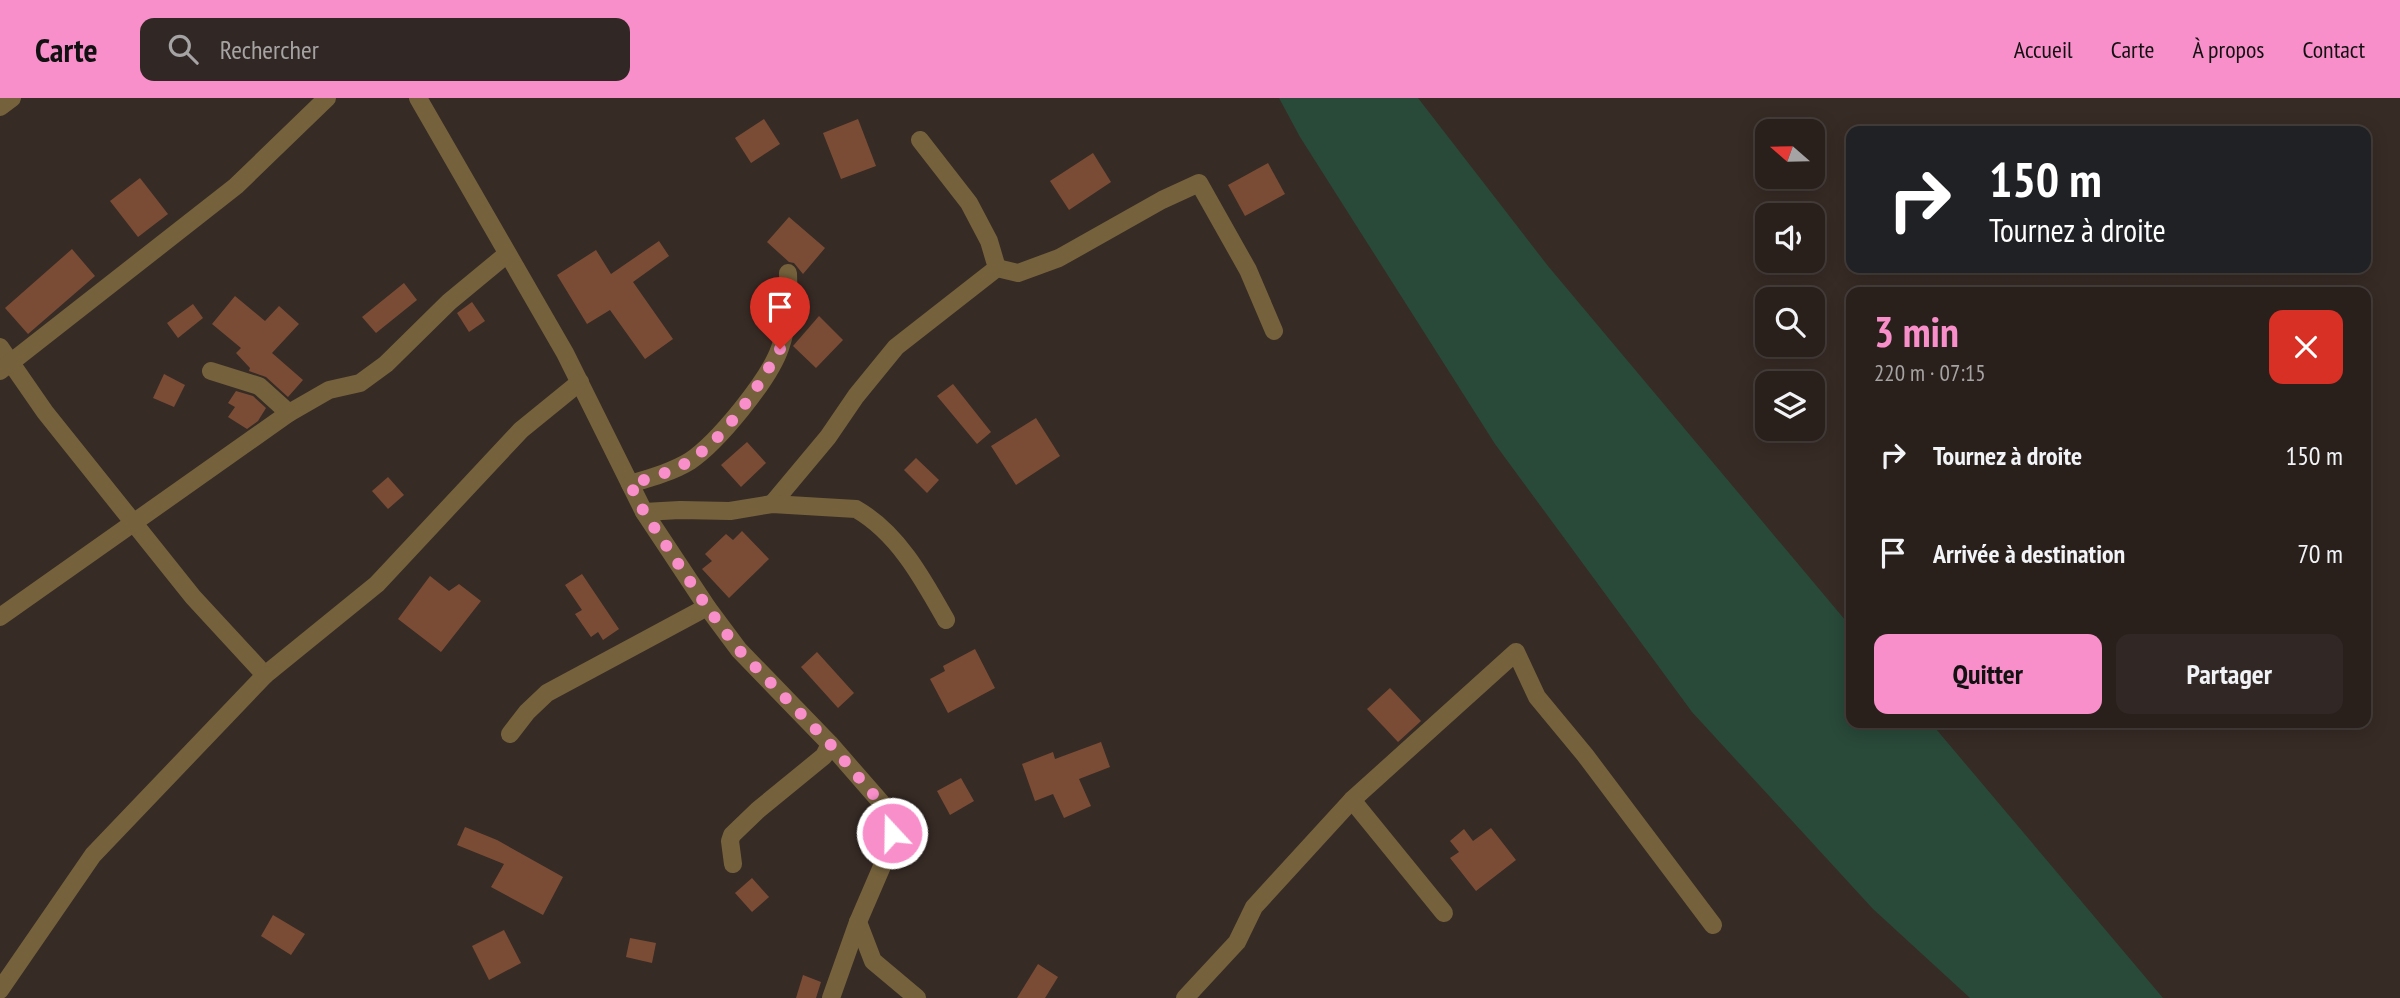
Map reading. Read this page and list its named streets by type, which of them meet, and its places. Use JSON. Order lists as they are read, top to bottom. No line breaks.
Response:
{"north":"left","page":{"header":"Carte","search":"Rechercher","nav":["Accueil","Carte","À propos","Contact"],"turn":["150 m","Tournez à droite"],"heading":["3 min","220 m · 07:15"],"list":[{"name":"Tournez à droite","value":"150 m"},{"name":"Arrivée à destination","value":"70 m"}],"buttons":["Quitter","Partager"]}}
